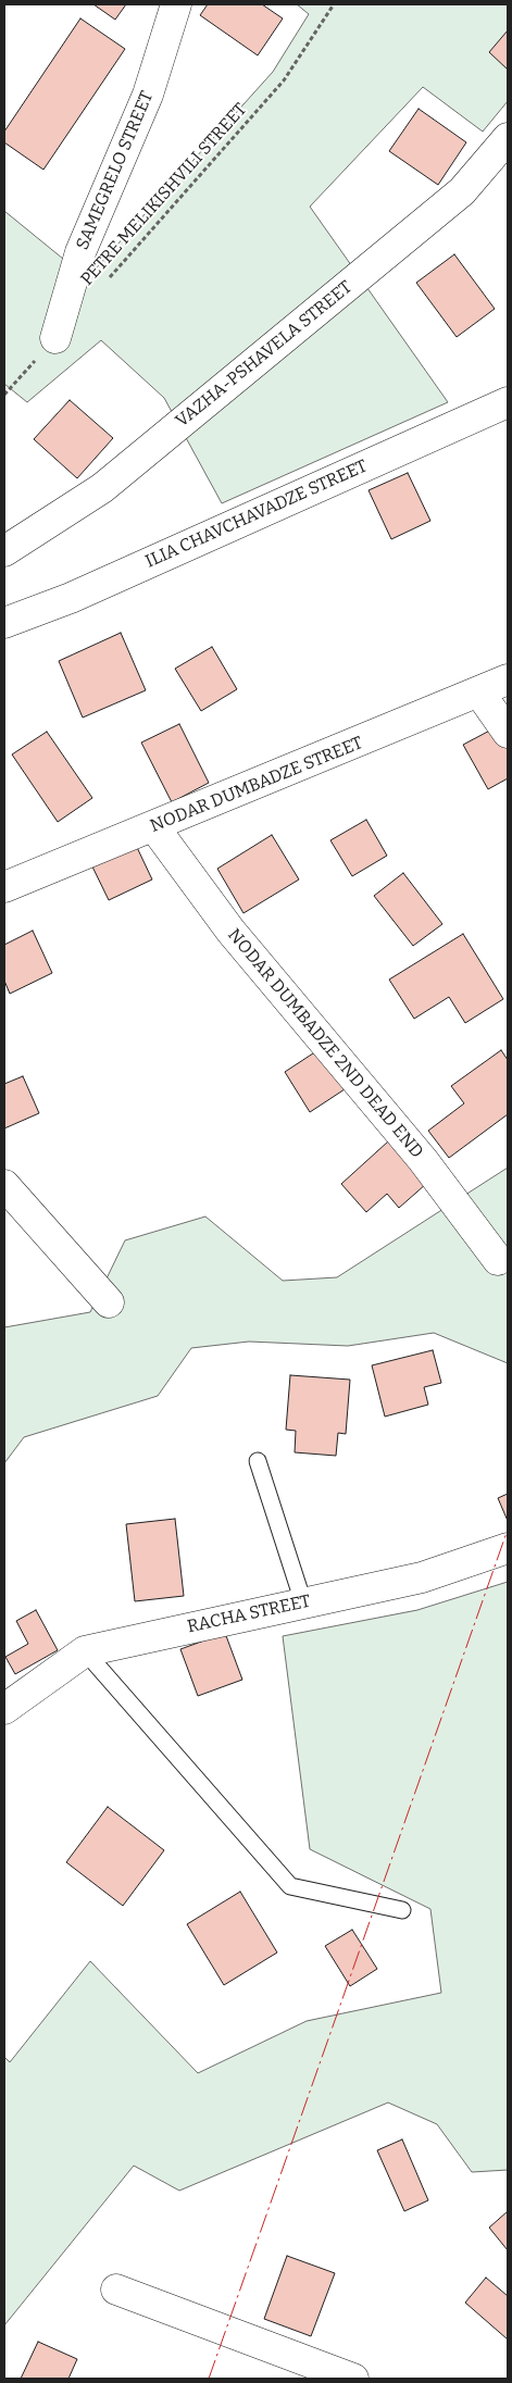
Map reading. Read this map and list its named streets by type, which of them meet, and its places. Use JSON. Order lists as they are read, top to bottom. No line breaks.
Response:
{"streets":{"street":["SAMEGRELO STREET","VAZHA-PSHAVELA STREET","ILIA CHAVCHAVADZE STREET","NODAR DUMBADZE STREET","NODAR DUMBADZE 2ND DEAD END","RACHA STREET"],"path":["PETRE MELIKISHVILI STREET"]},"crossings":[["NODAR DUMBADZE STREET","NODAR DUMBADZE 2ND DEAD END"]]}
